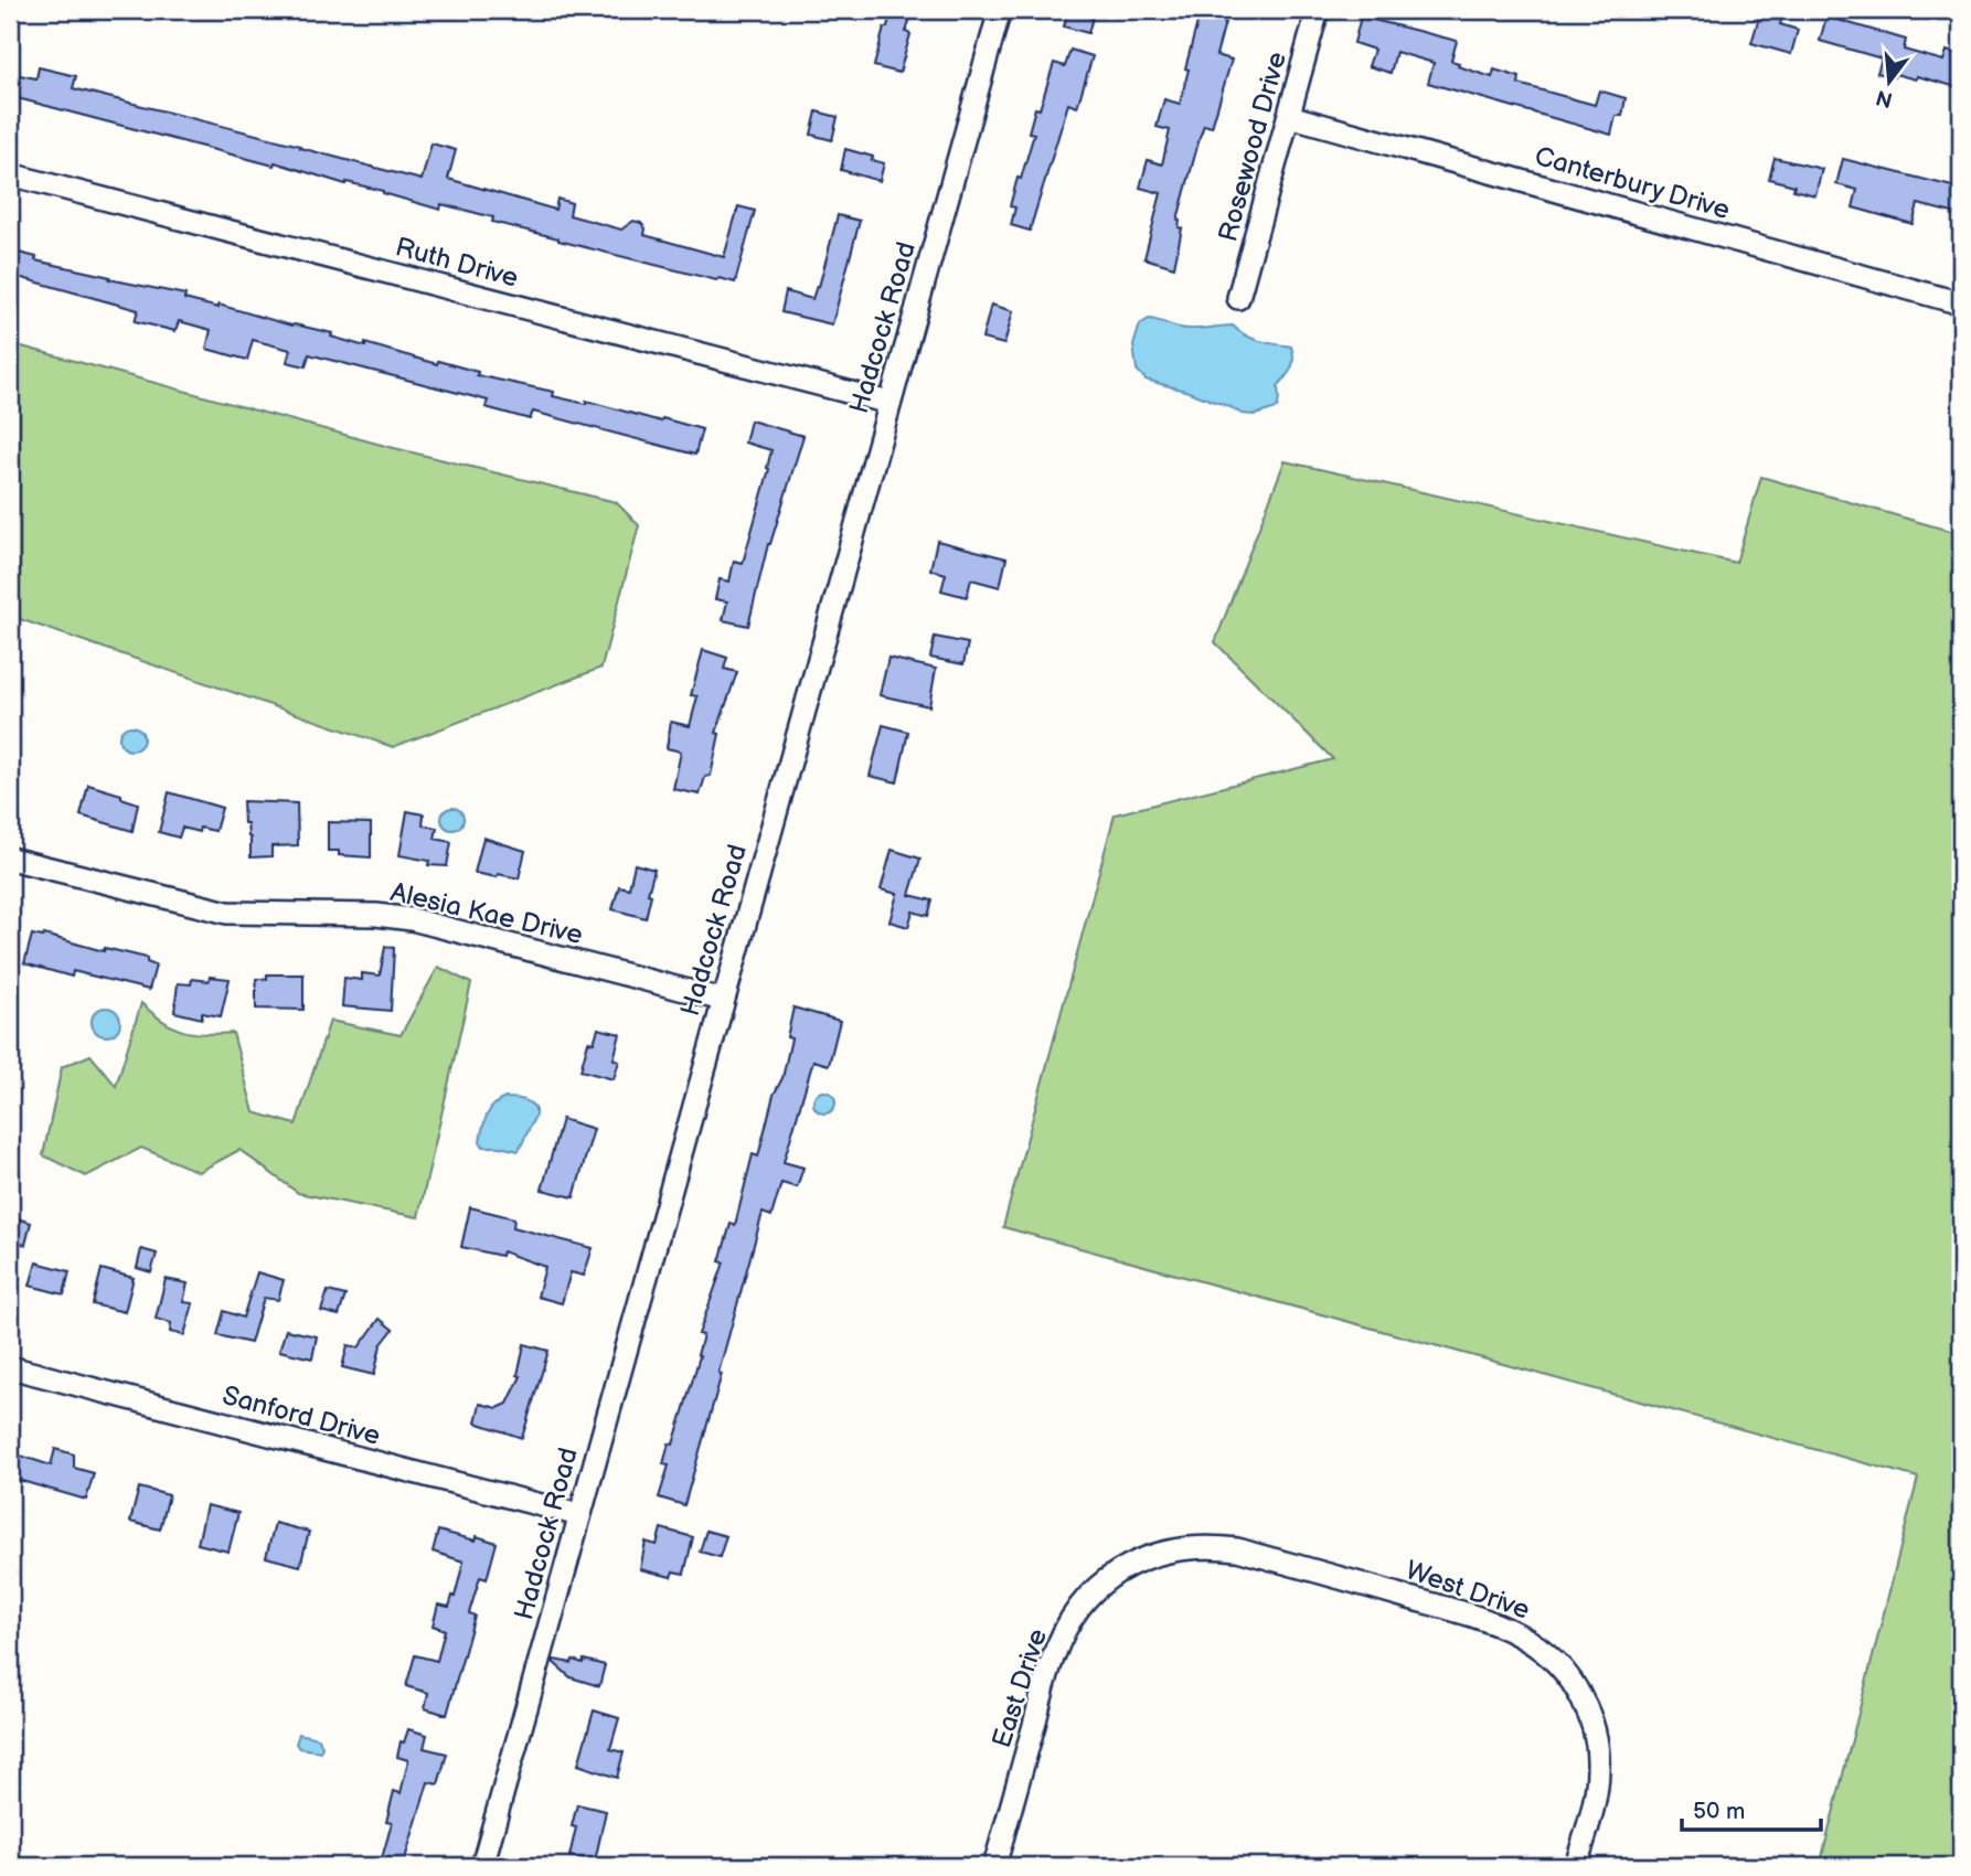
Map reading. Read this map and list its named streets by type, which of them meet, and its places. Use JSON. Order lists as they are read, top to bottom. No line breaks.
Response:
{"streets":{"street":["Rosewood Drive","Canterbury Drive","Ruth Drive","Hadcock Road","Alesia Kae Drive","Sanford Drive","West Drive","East Drive"]},"crossings":[["Rosewood Drive","Canterbury Drive"],["Ruth Drive","Hadcock Road"],["Hadcock Road","Alesia Kae Drive"],["Hadcock Road","Sanford Drive"],["West Drive","East Drive"]],"scale_bar":"50 m","north":"bottom"}
